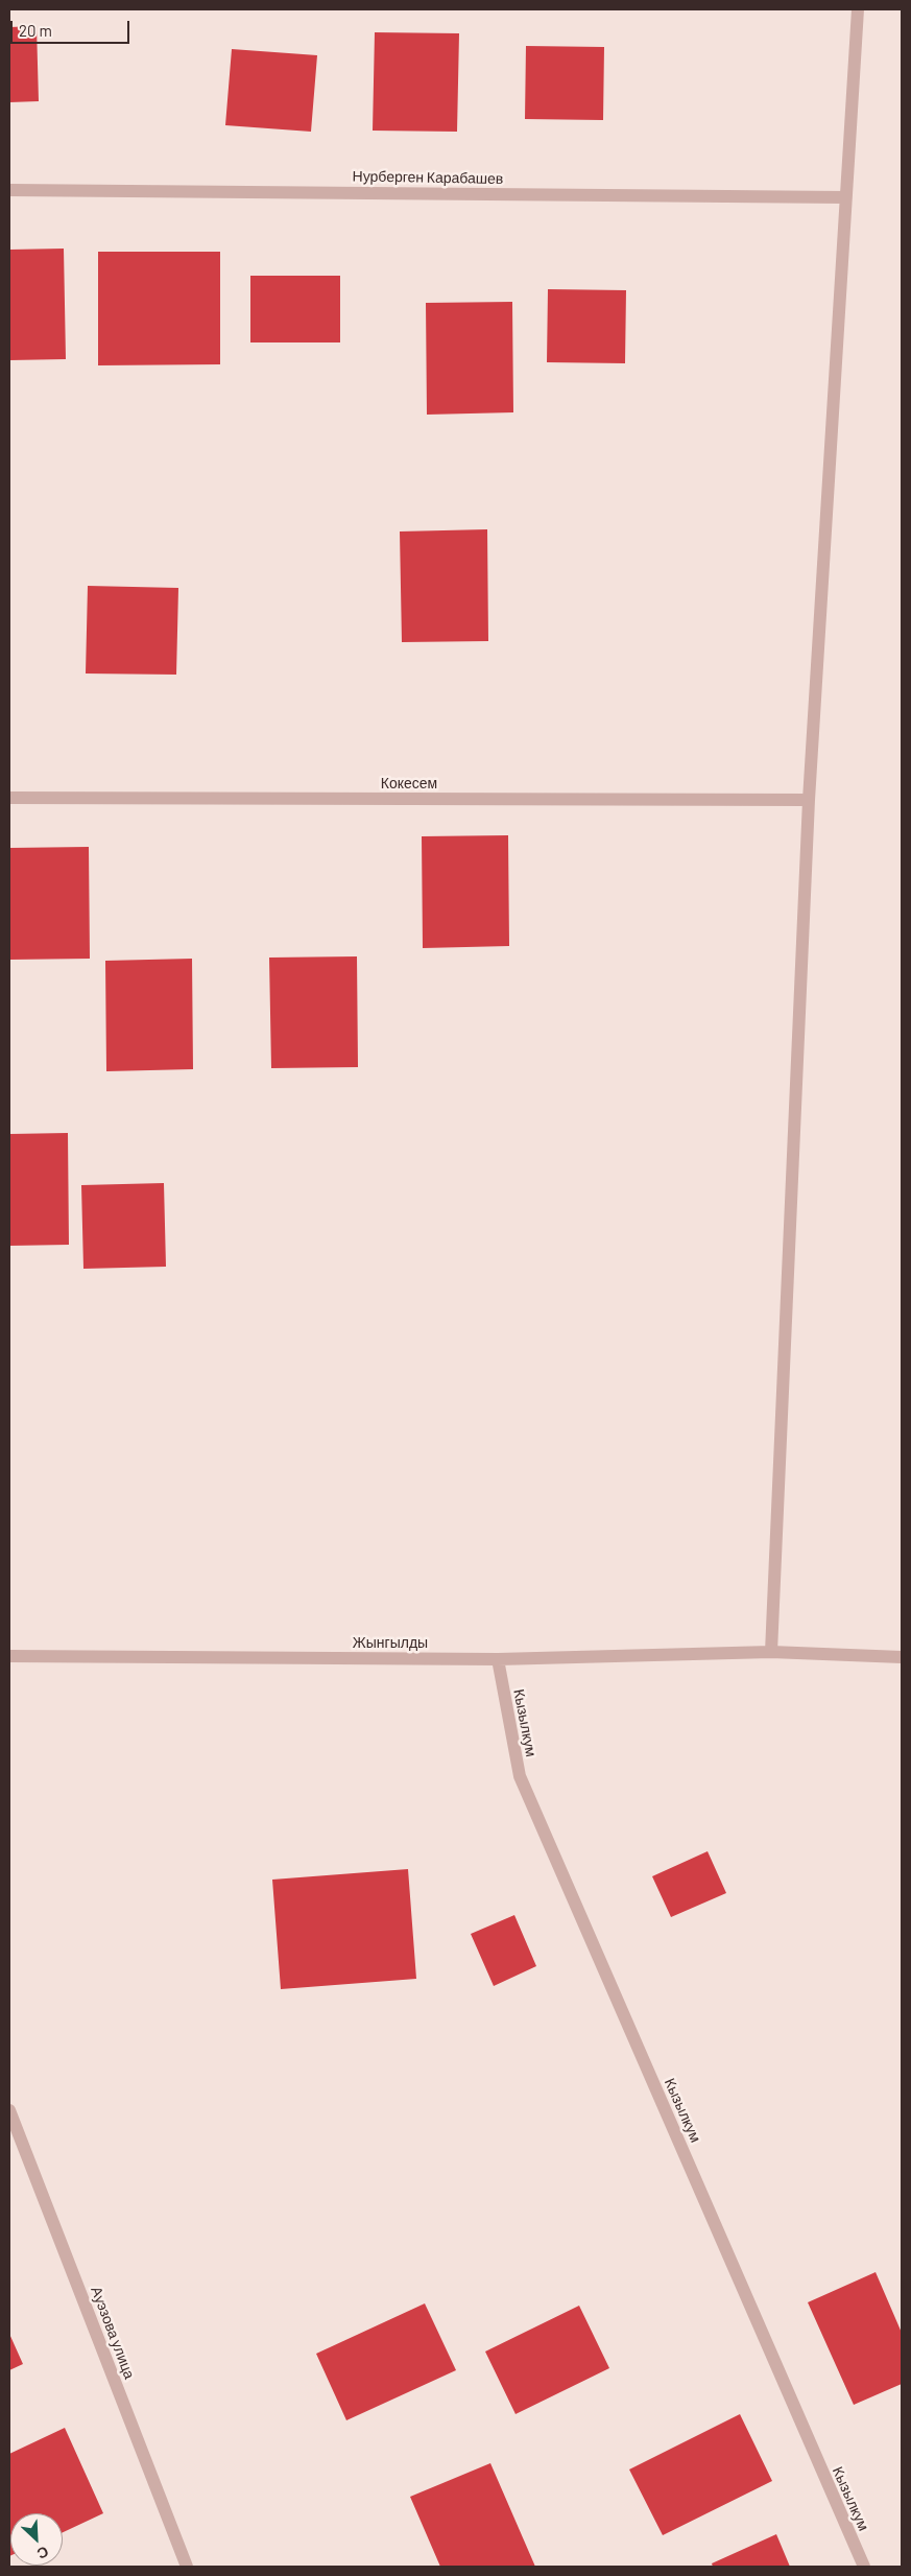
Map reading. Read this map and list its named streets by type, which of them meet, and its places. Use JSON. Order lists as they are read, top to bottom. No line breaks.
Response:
{"streets":{"street":["Нурберген Карабашев","Кокесем","Жынгылды","Кызылкум","Ауэзова улица"]},"crossings":[["Жынгылды","Кызылкум"]],"scale_bar":"20 m","north":"bottom right"}
